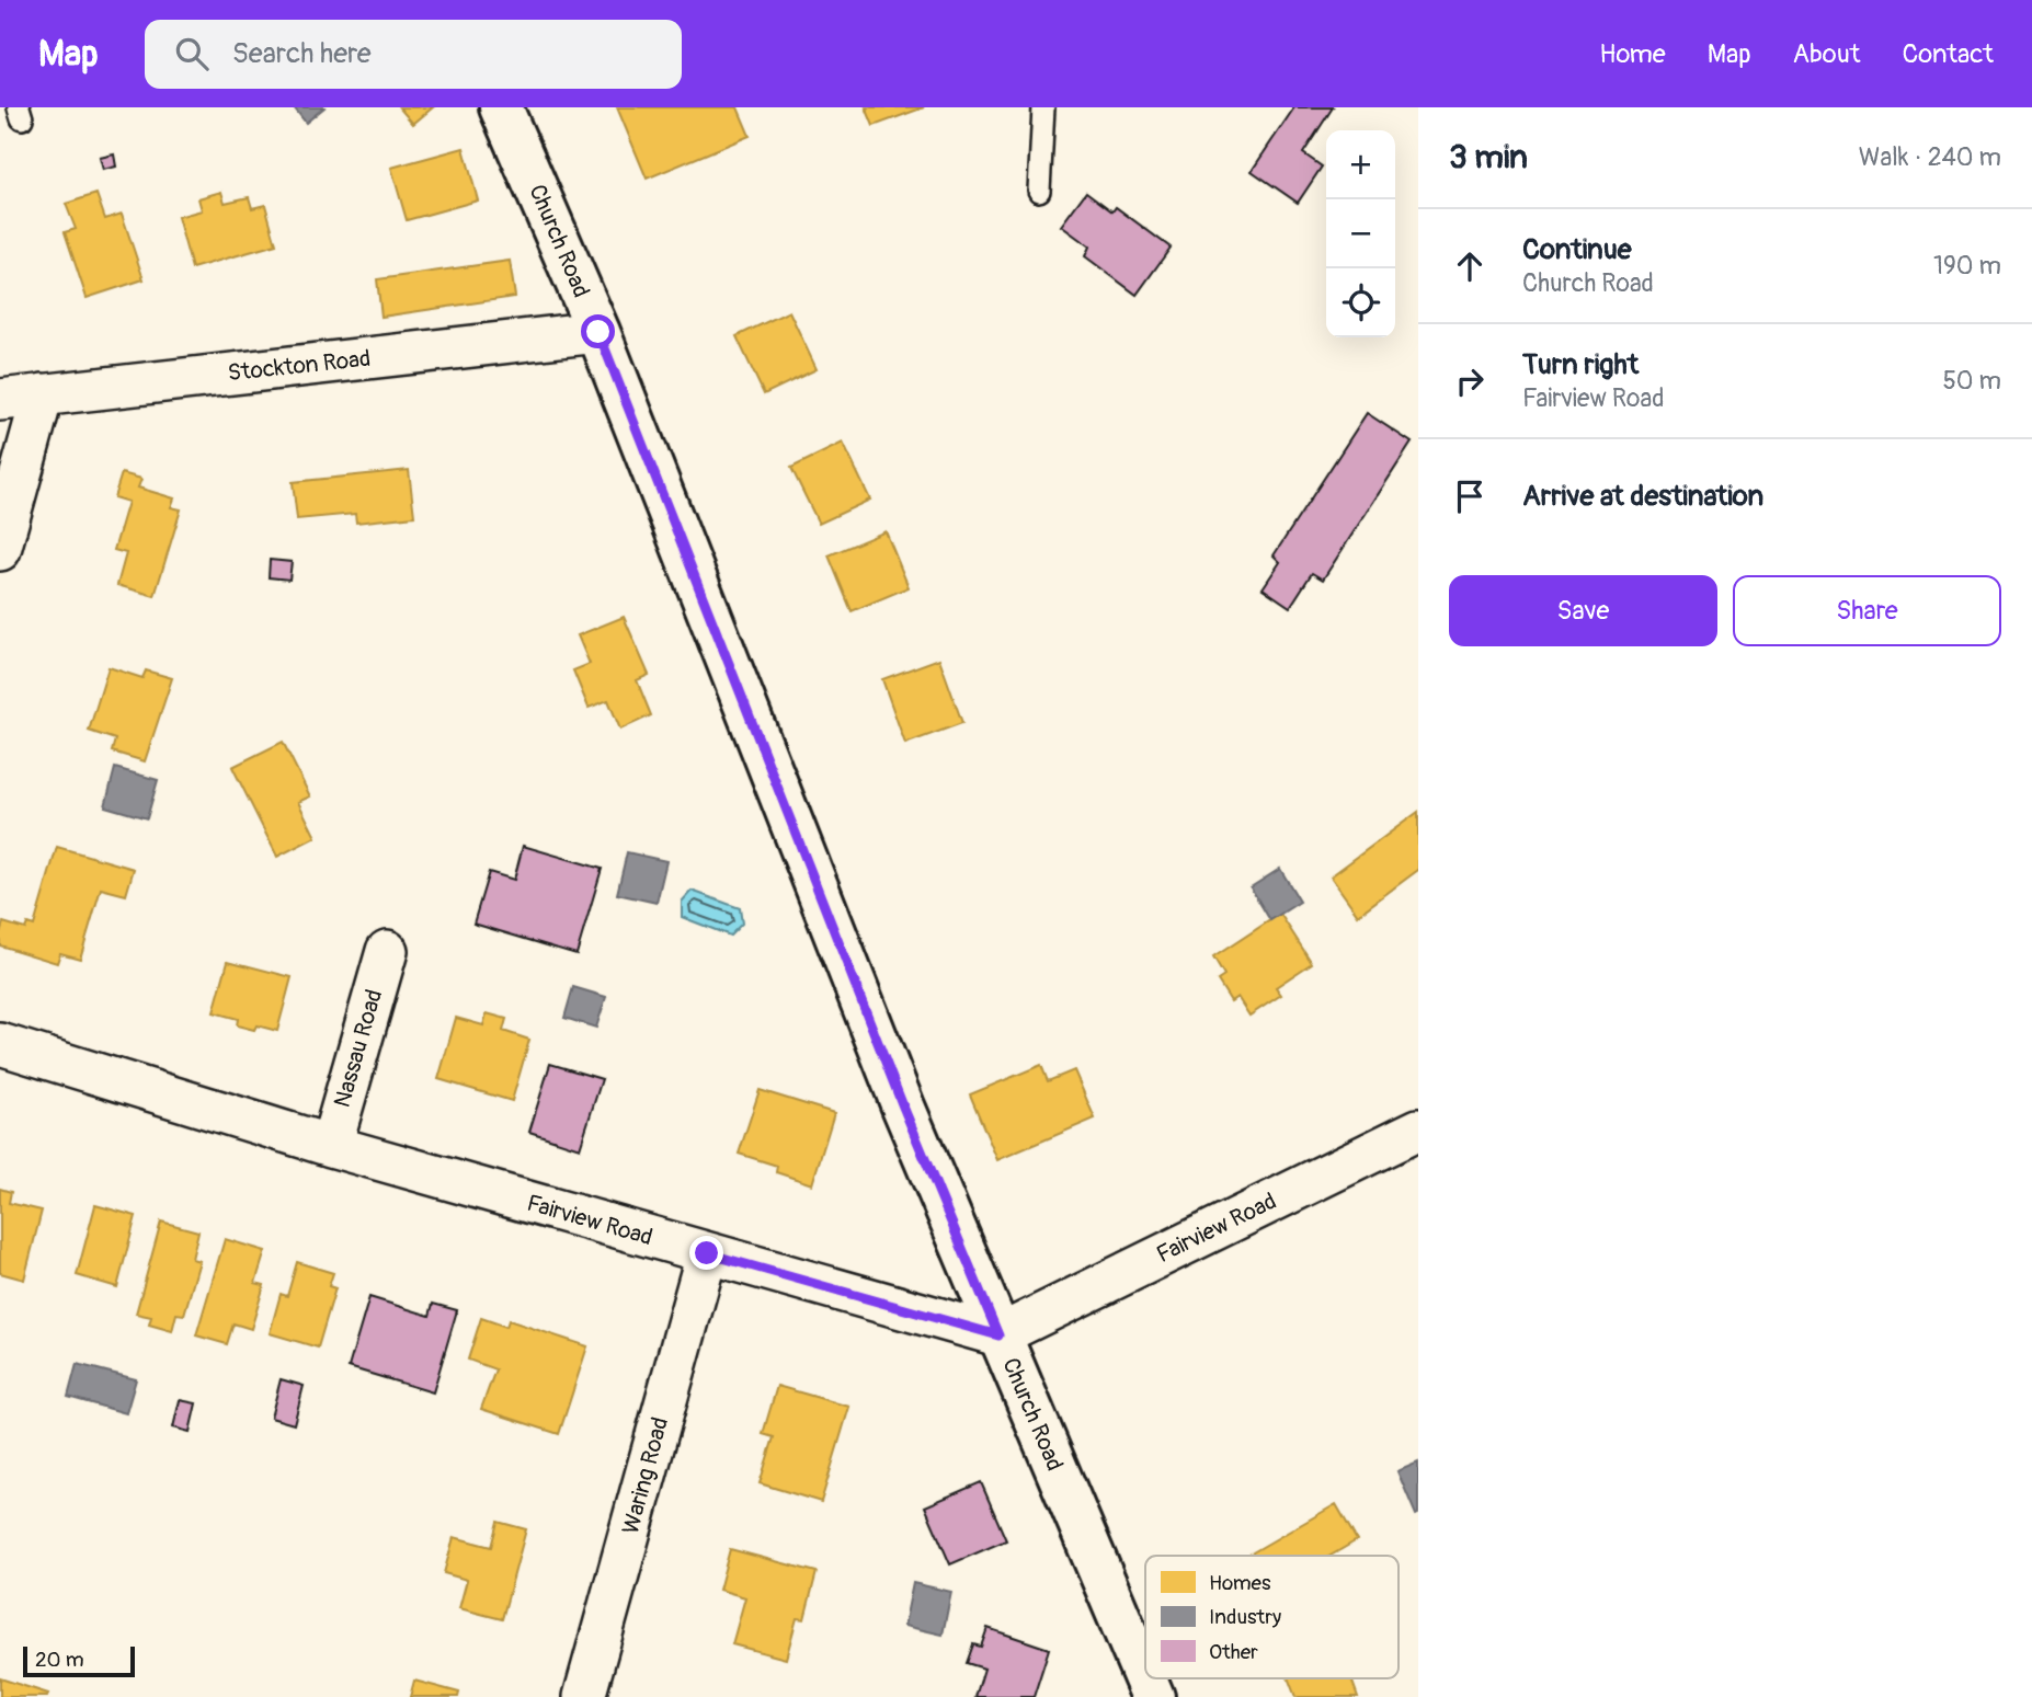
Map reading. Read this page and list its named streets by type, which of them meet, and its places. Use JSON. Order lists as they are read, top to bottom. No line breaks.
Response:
{"streets":{"street":["Church Road","Stockton Road","Nassau Road","Fairview Road","Waring Road"]},"crossings":[["Church Road","Stockton Road"],["Church Road","Fairview Road"],["Nassau Road","Fairview Road"],["Fairview Road","Waring Road"]],"legend":["Homes","Industry","Other"],"scale_bar":"20 m","page":{"header":"Map","search":"Search here","nav":["Home","Map","About","Contact"],"heading":["3 min","Walk · 240 m"],"map_buttons":["+","−"],"list":[["Continue","Church Road","190 m"],["Turn right","Fairview Road","50 m"],"Arrive at destination"],"buttons":["Save","Share"],"scale":"20 m"}}
